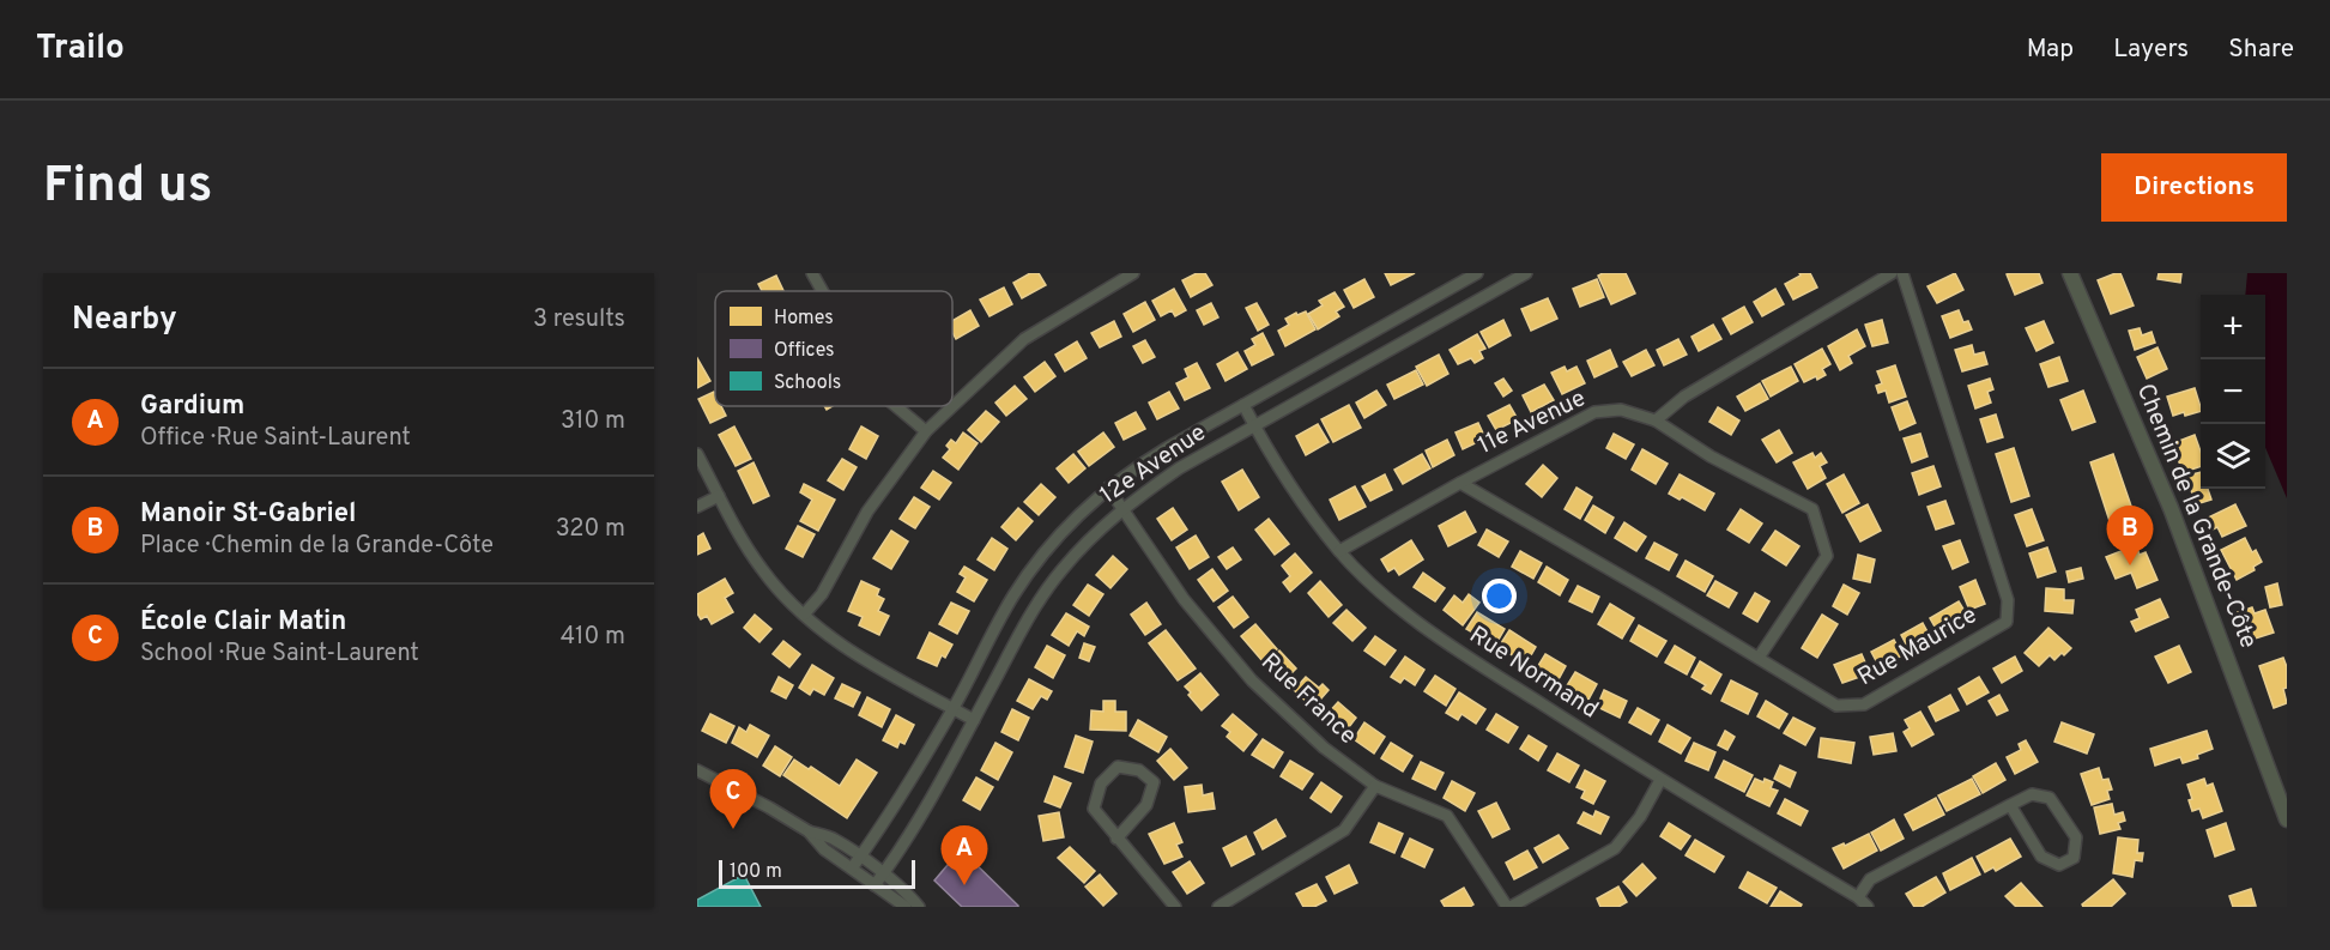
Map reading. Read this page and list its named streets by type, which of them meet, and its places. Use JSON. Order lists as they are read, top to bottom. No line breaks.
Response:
{"streets":{"main road":["Chemin de la Grande-Côte"],"street":["11e Avenue","12e Avenue","Rue Maurice","Rue Normand","Rue France"]},"crossings":[["11e Avenue","Rue Maurice"],["11e Avenue","Rue Normand"],["12e Avenue","Rue Normand"],["12e Avenue","Rue France"]],"legend":["Homes","Offices","Schools"],"scale_bar":"100 m","page":{"header":"Trailo","nav":["Map","Layers","Share"],"buttons":"Directions","title":"Find us","heading":["Nearby","3 results"],"map_buttons":["+","−"],"list":[{"mark":"A","name":"Gardium","note":"Office · Rue Saint-Laurent","value":"310 m"},{"mark":"B","name":"Manoir St-Gabriel","note":"Place · Chemin de la Grande-Côte","value":"320 m"},{"mark":"C","name":"École Clair Matin","note":"School · Rue Saint-Laurent","value":"410 m"}],"pins":["B","C","A"],"scale":"100 m"}}
